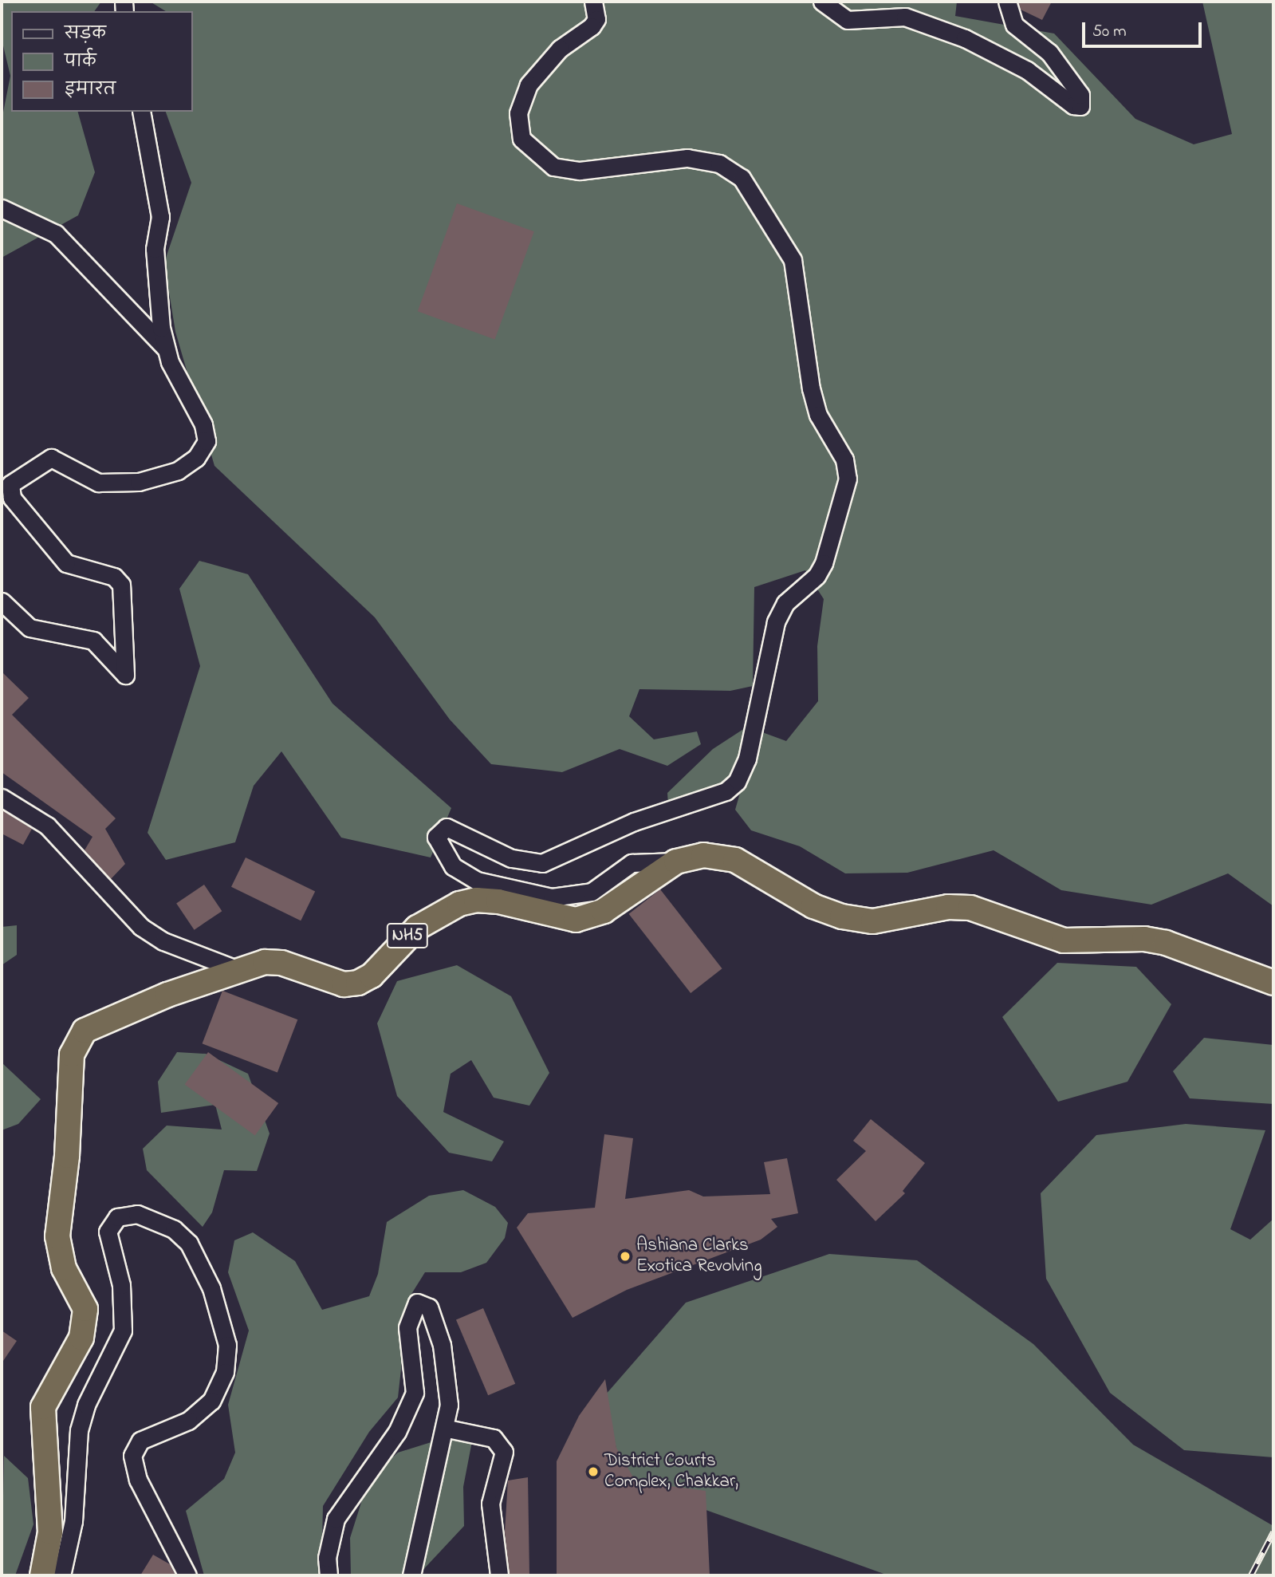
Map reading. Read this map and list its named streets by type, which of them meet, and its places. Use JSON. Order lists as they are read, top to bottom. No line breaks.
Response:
{"streets":{"highway":["NH5"]},"places":["Ashiana Clarks Exotica Revolving","District Courts Complex, Chakkar,"],"legend":["सड़क","पार्क","इमारत"],"scale_bar":"50 m"}
